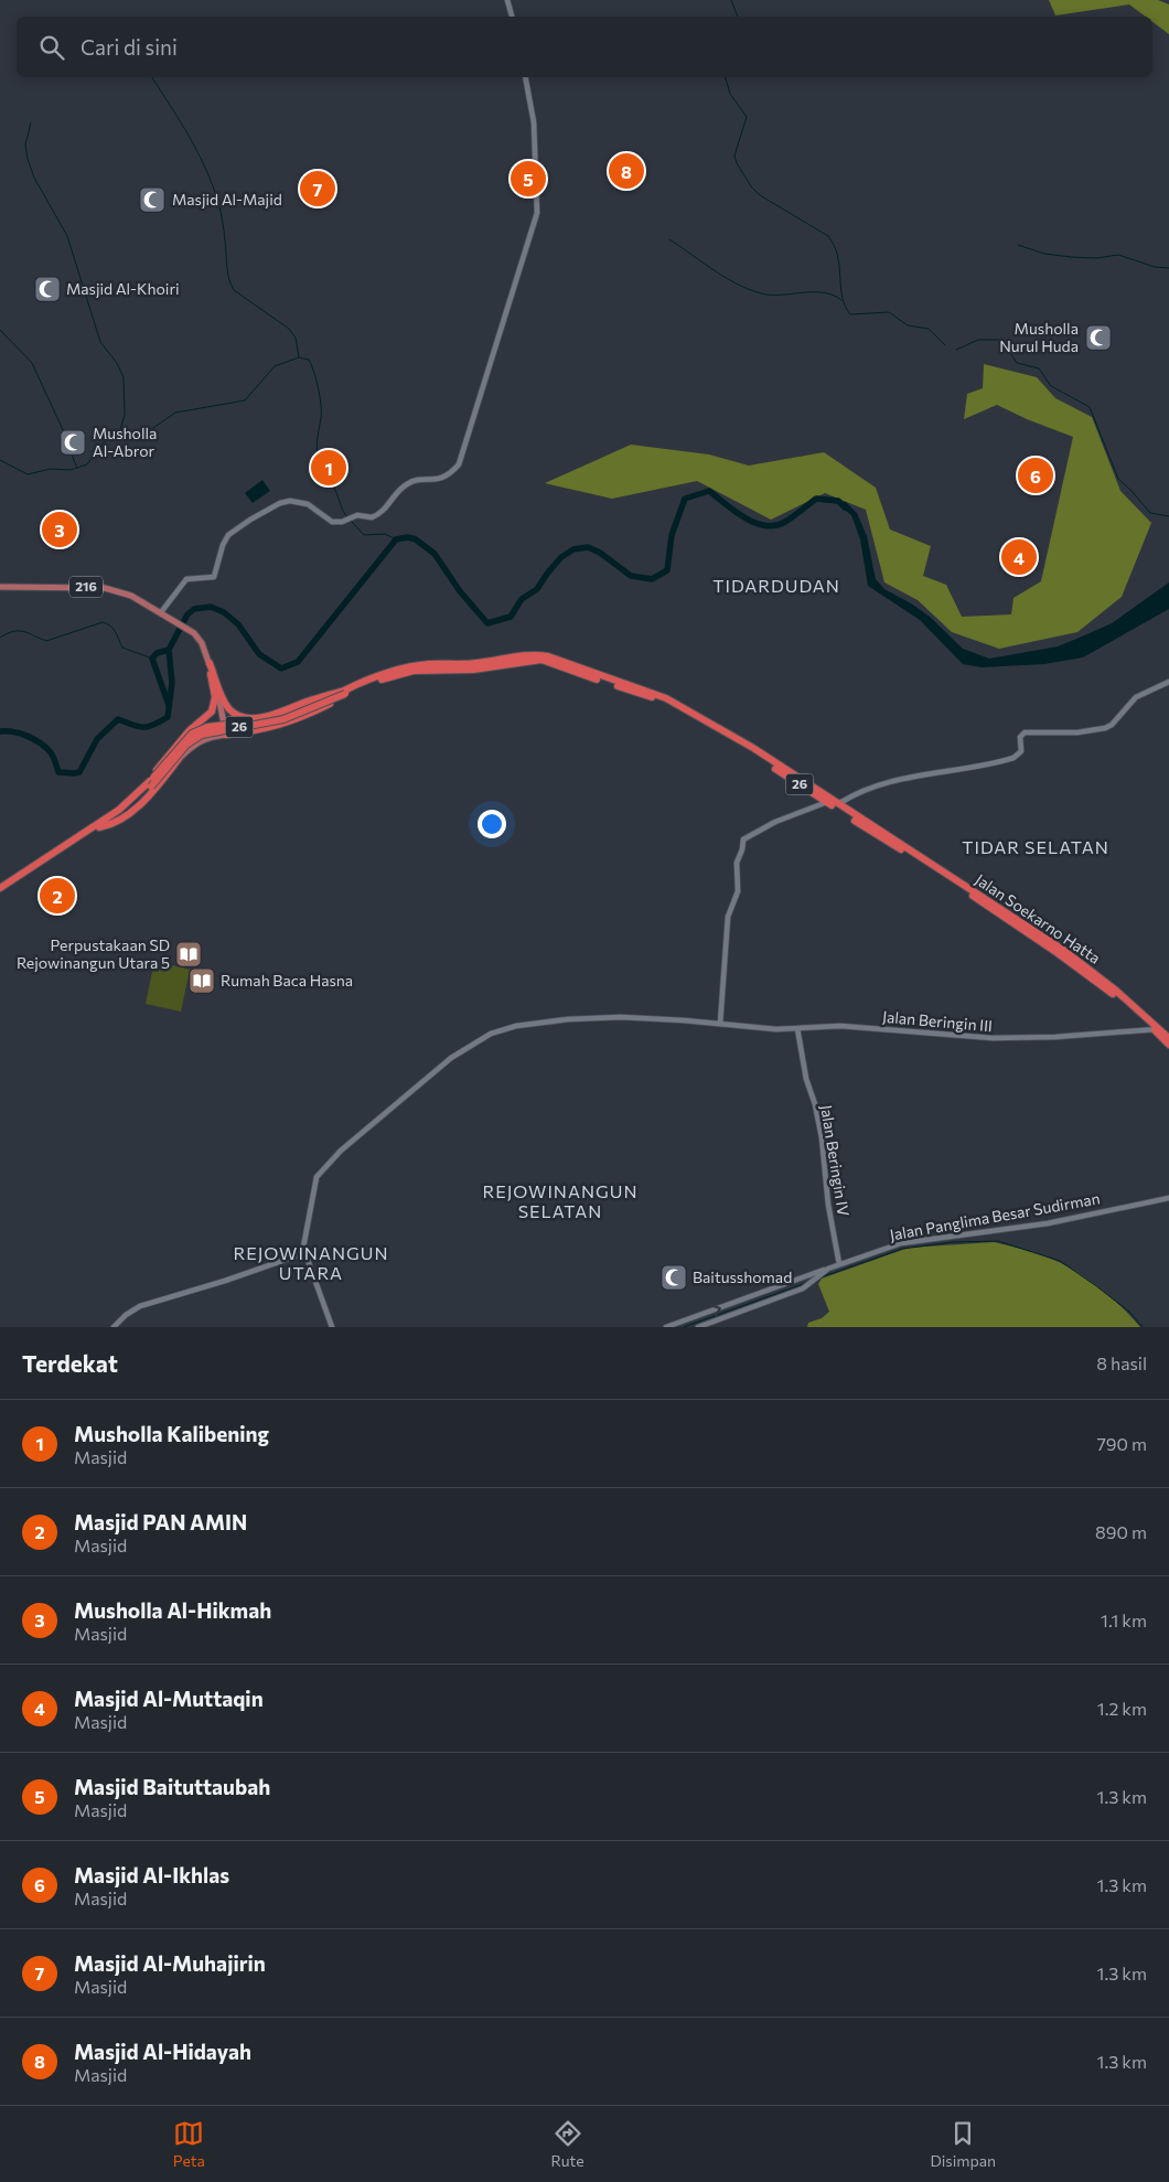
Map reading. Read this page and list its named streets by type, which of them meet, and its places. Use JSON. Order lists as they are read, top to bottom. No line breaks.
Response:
{"streets":{"highway":["26","Jalan Soekarno Hatta"],"main road":["216"],"street":["Jalan Beringin III","Jalan Beringin IV","Jalan Panglima Besar Sudirman"]},"crossings":[["26","Jalan Soekarno Hatta"],["Jalan Soekarno Hatta","Jalan Beringin III"],["Jalan Beringin III","Jalan Beringin IV"],["Jalan Beringin IV","Jalan Panglima Besar Sudirman"]],"districts":["TIDARDUDAN","TIDAR SELATAN","REJOWINANGUN SELATAN","REJOWINANGUN UTARA"],"places":{"mosque":["Masjid Al-Majid","Masjid Al-Khoiri","Musholla Nurul Huda","Musholla Al-Abror","Baitusshomad"],"library":["Perpustakaan SD Rejowinangun Utara 5","Rumah Baca Hasna"]},"page":{"search":"Cari di sini","pins":["8","5","7","1","6","3","4","2"],"heading":["Terdekat","8 hasil"],"list":[{"mark":"1","name":"Musholla Kalibening","note":"Masjid","value":"790 m"},{"mark":"2","name":"Masjid PAN AMIN","note":"Masjid","value":"890 m"},{"mark":"3","name":"Musholla Al-Hikmah","note":"Masjid","value":"1.1 km"},{"mark":"4","name":"Masjid Al-Muttaqin","note":"Masjid","value":"1.2 km"},{"mark":"5","name":"Masjid Baituttaubah","note":"Masjid","value":"1.3 km"},{"mark":"6","name":"Masjid Al-Ikhlas","note":"Masjid","value":"1.3 km"},{"mark":"7","name":"Masjid Al-Muhajirin","note":"Masjid","value":"1.3 km"},{"mark":"8","name":"Masjid Al-Hidayah","note":"Masjid","value":"1.3 km"}],"nav":["Peta","Rute","Disimpan"]}}
